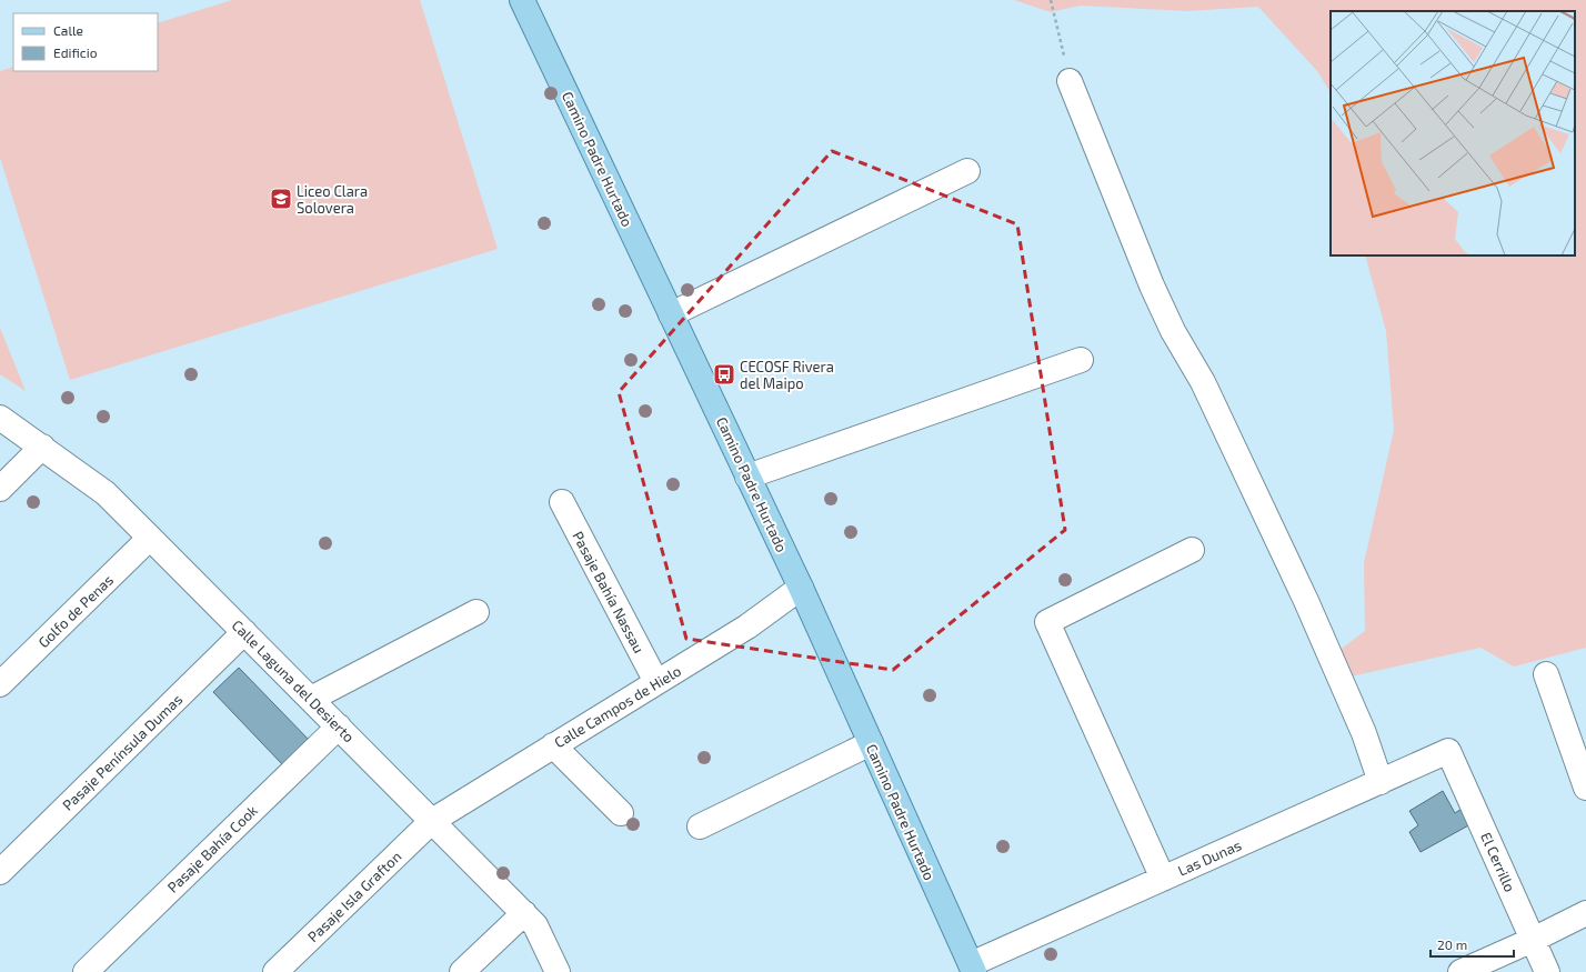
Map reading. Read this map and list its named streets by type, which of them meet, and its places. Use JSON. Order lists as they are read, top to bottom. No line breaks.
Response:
{"streets":{"main road":["Camino Padre Hurtado"],"street":["Pasaje Bahía Nassau","Golfo de Penas","Calle Laguna del Desierto","Calle Campos de Hielo","Pasaje Península Dumas","Pasaje Bahía Cook","Las Dunas","El Cerrillo","Pasaje Isla Grafton"]},"crossings":[["Camino Padre Hurtado","Calle Campos de Hielo"],["Camino Padre Hurtado","Las Dunas"],["Pasaje Bahía Nassau","Calle Campos de Hielo"],["Golfo de Penas","Calle Laguna del Desierto"],["Calle Laguna del Desierto","Calle Campos de Hielo"],["Calle Laguna del Desierto","Pasaje Península Dumas"],["Calle Laguna del Desierto","Pasaje Bahía Cook"],["Calle Laguna del Desierto","Pasaje Isla Grafton"],["Calle Campos de Hielo","Pasaje Isla Grafton"],["Las Dunas","El Cerrillo"]],"places":{"school or university":["Liceo Clara Solovera"],"bus stop":["CECOSF Rivera del Maipo"]},"legend":["Calle","Edificio"],"scale_bar":"20 m"}
